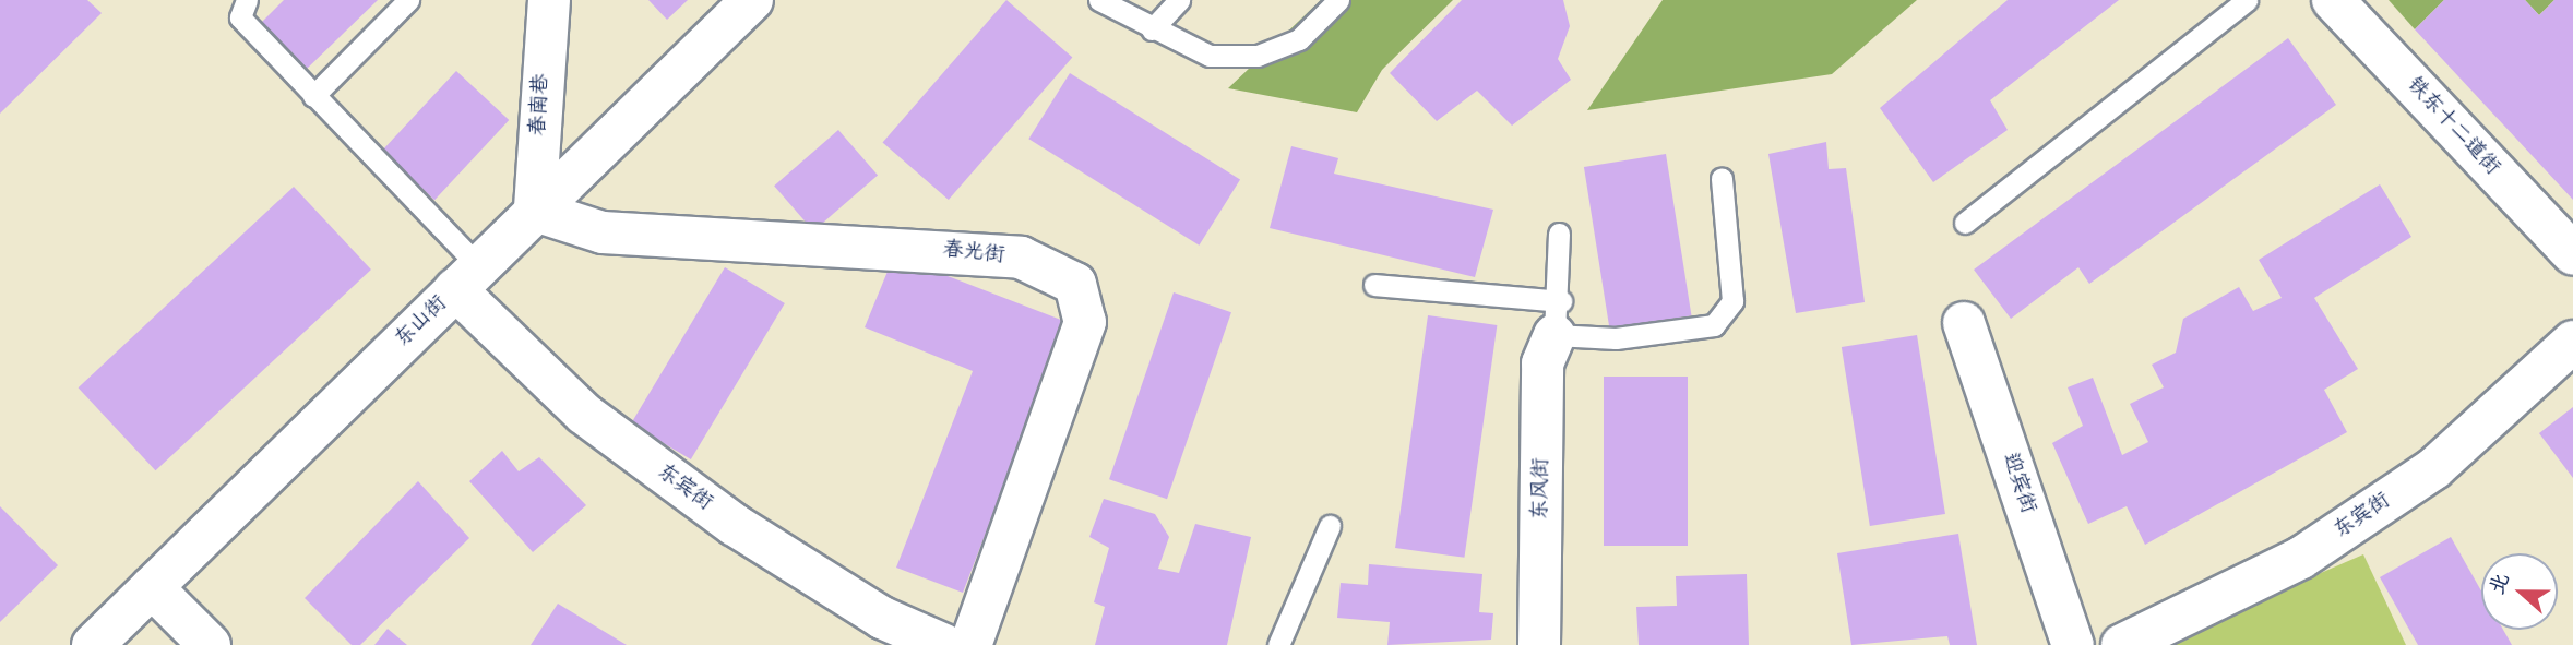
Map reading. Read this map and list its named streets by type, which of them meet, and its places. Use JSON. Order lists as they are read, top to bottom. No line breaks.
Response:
{"streets":{"street":["春南巷","铁东十二道街","春光街","东山街","迎宾街","东宾街","东风街"]},"crossings":[["春南巷","春光街"],["春南巷","东山街"],["春光街","东山街"],["东山街","东宾街"]],"north":"left"}
